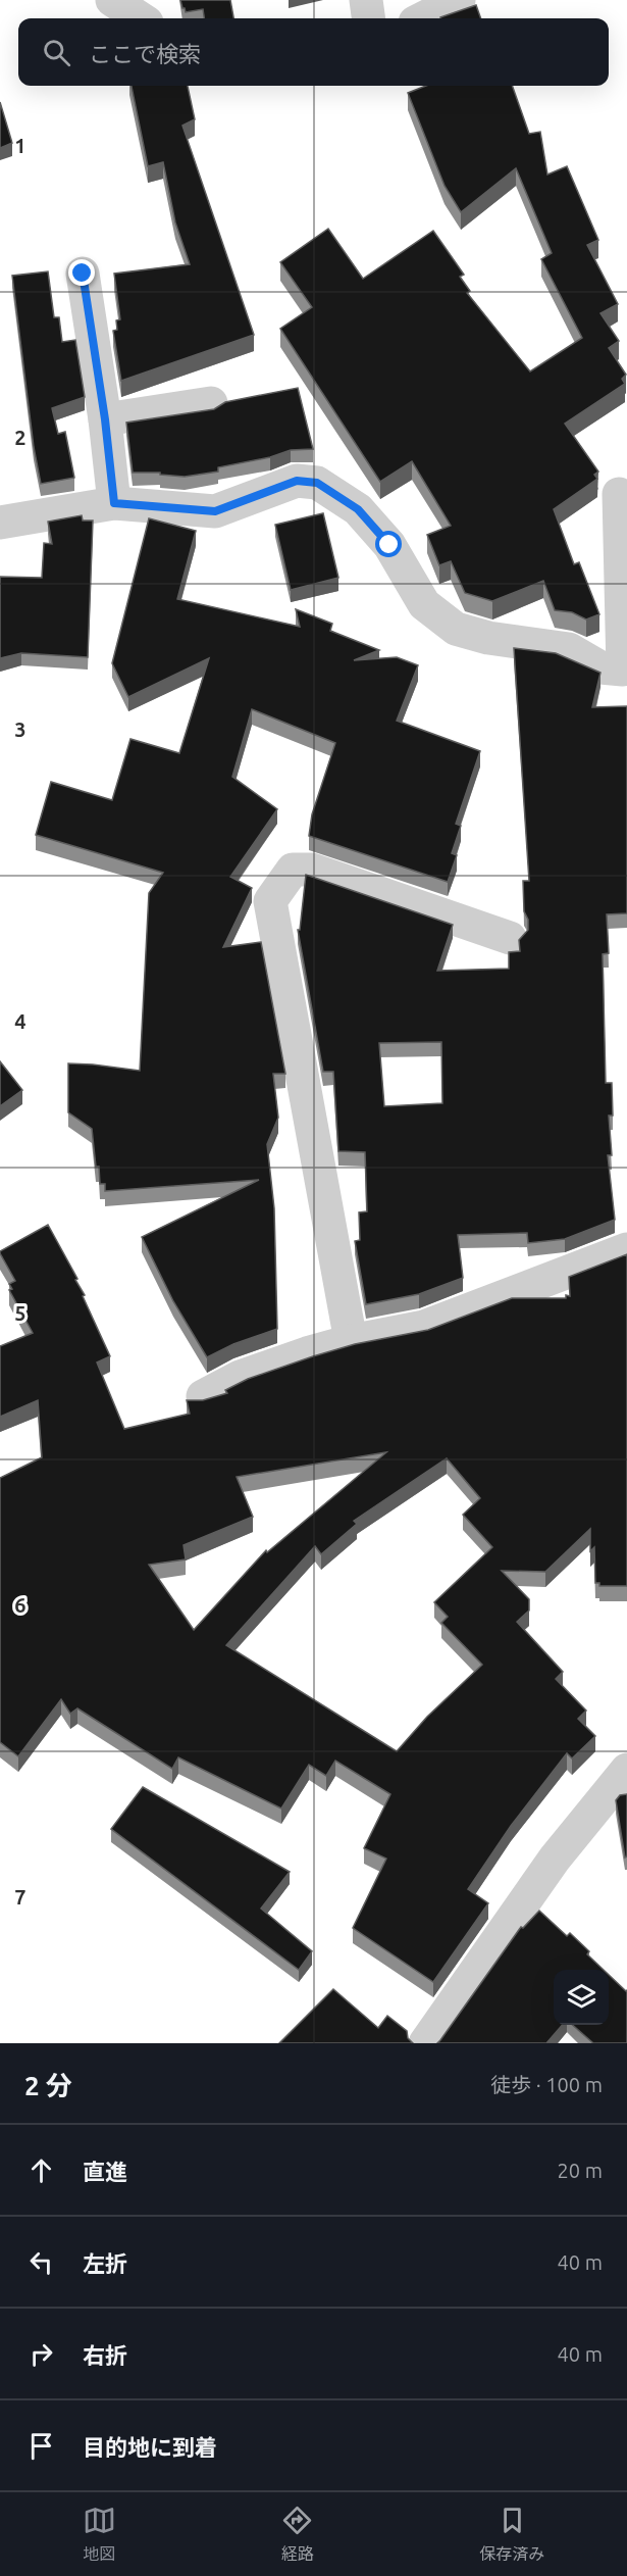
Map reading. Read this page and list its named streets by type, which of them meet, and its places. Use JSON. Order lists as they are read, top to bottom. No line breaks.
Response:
{"page":{"search":"ここで検索","heading":["2 分","徒歩 · 100 m"],"list":[["直進","20 m"],["左折","40 m"],["右折","40 m"],"目的地に到着"],"nav":["地図","経路","保存済み"]},"grid":{"rows":["1","2","3","4","5","6","7"]}}
